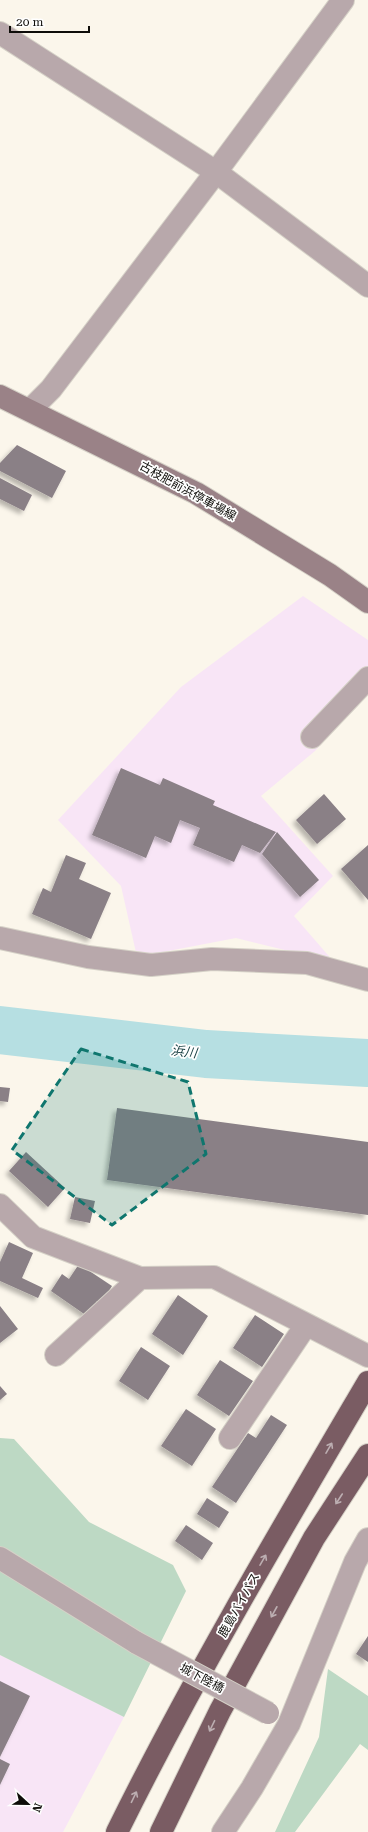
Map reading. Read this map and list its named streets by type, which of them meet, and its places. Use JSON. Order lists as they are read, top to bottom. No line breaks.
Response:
{"streets":{"highway":["鹿島バイパス"],"main road":["古枝肥前浜停車場線"],"street":["城下陸橋"]},"water":["浜川"],"scale_bar":"20 m","north":"right"}
